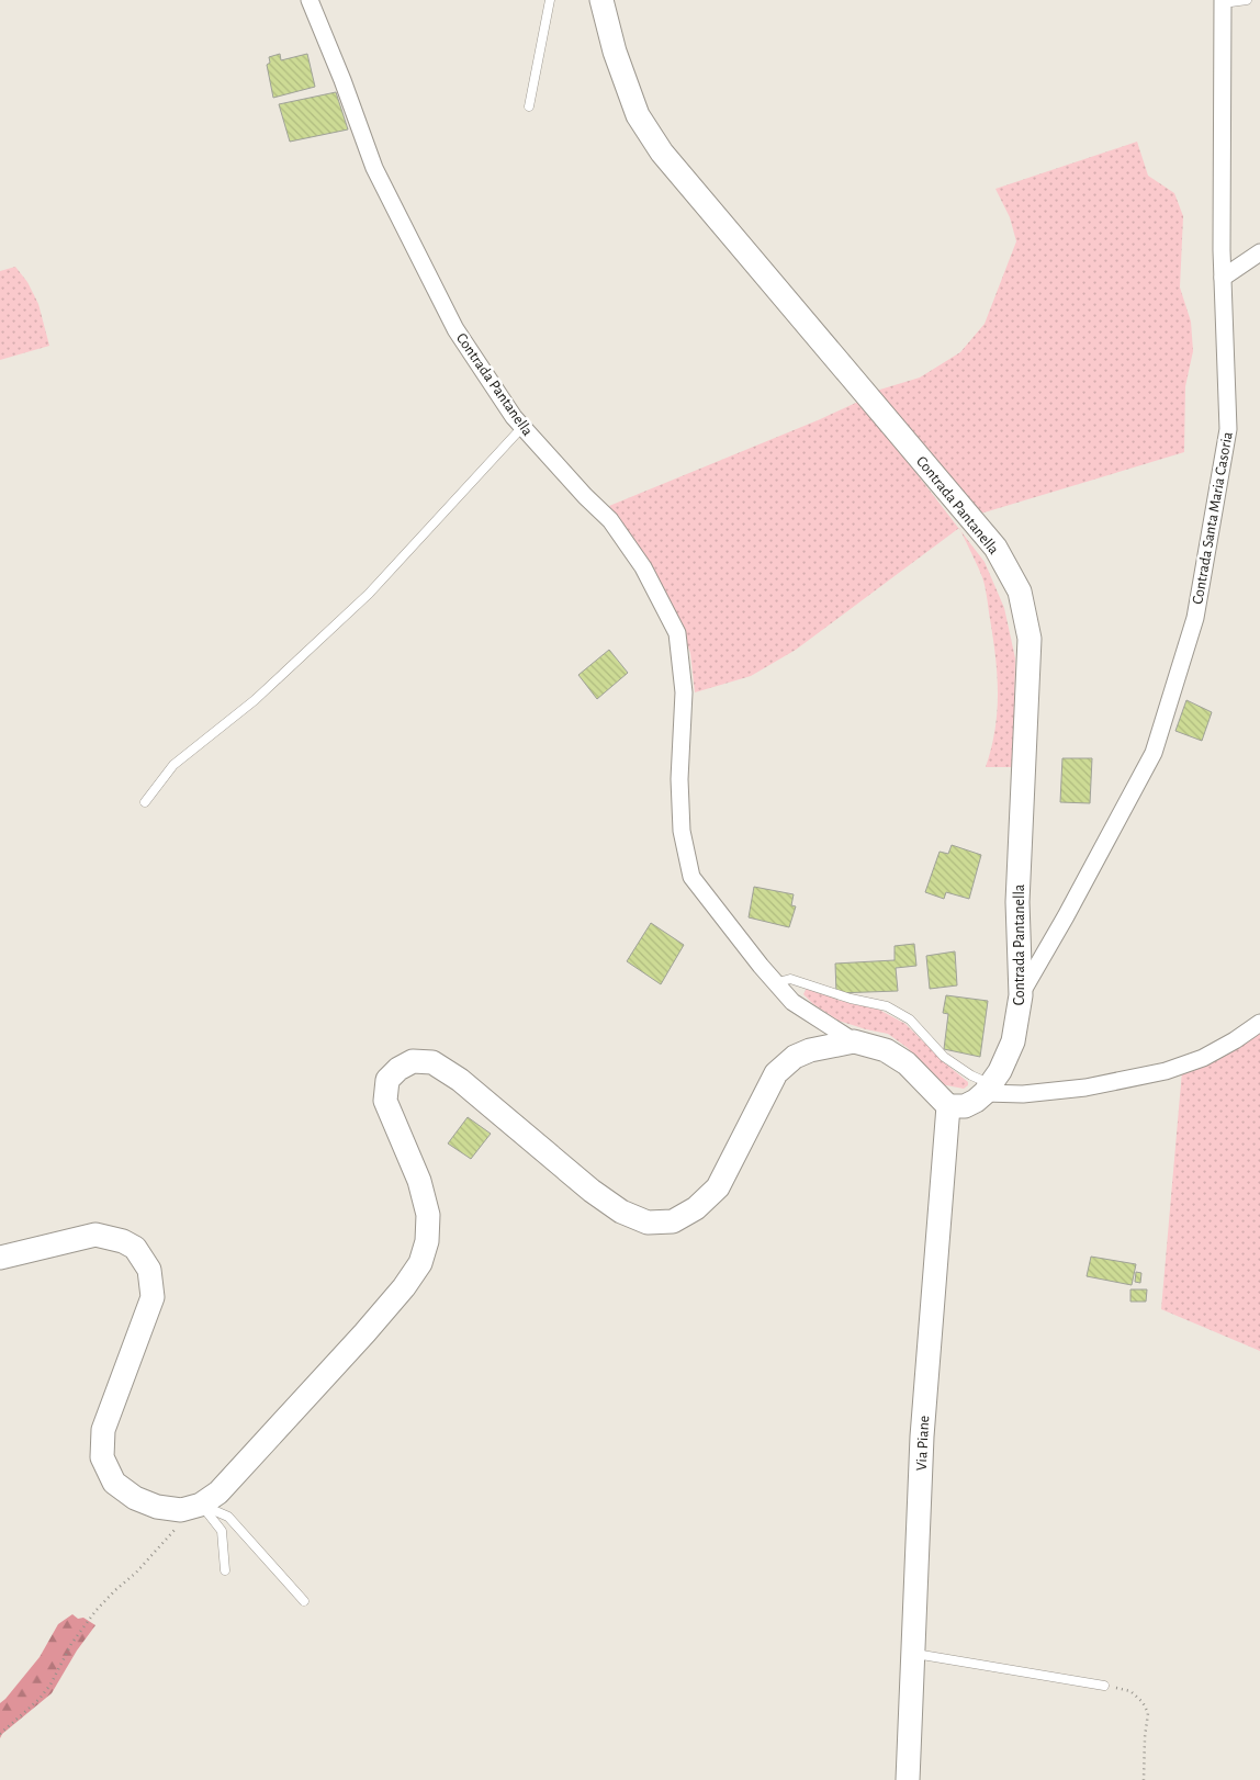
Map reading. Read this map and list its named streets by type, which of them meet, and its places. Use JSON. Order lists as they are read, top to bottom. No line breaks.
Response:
{"streets":{"street":["Contrada Pantanella","Contrada Santa Maria Casoria","Via Piane"]},"crossings":[["Contrada Pantanella","Contrada Santa Maria Casoria"],["Contrada Pantanella","Via Piane"]]}
